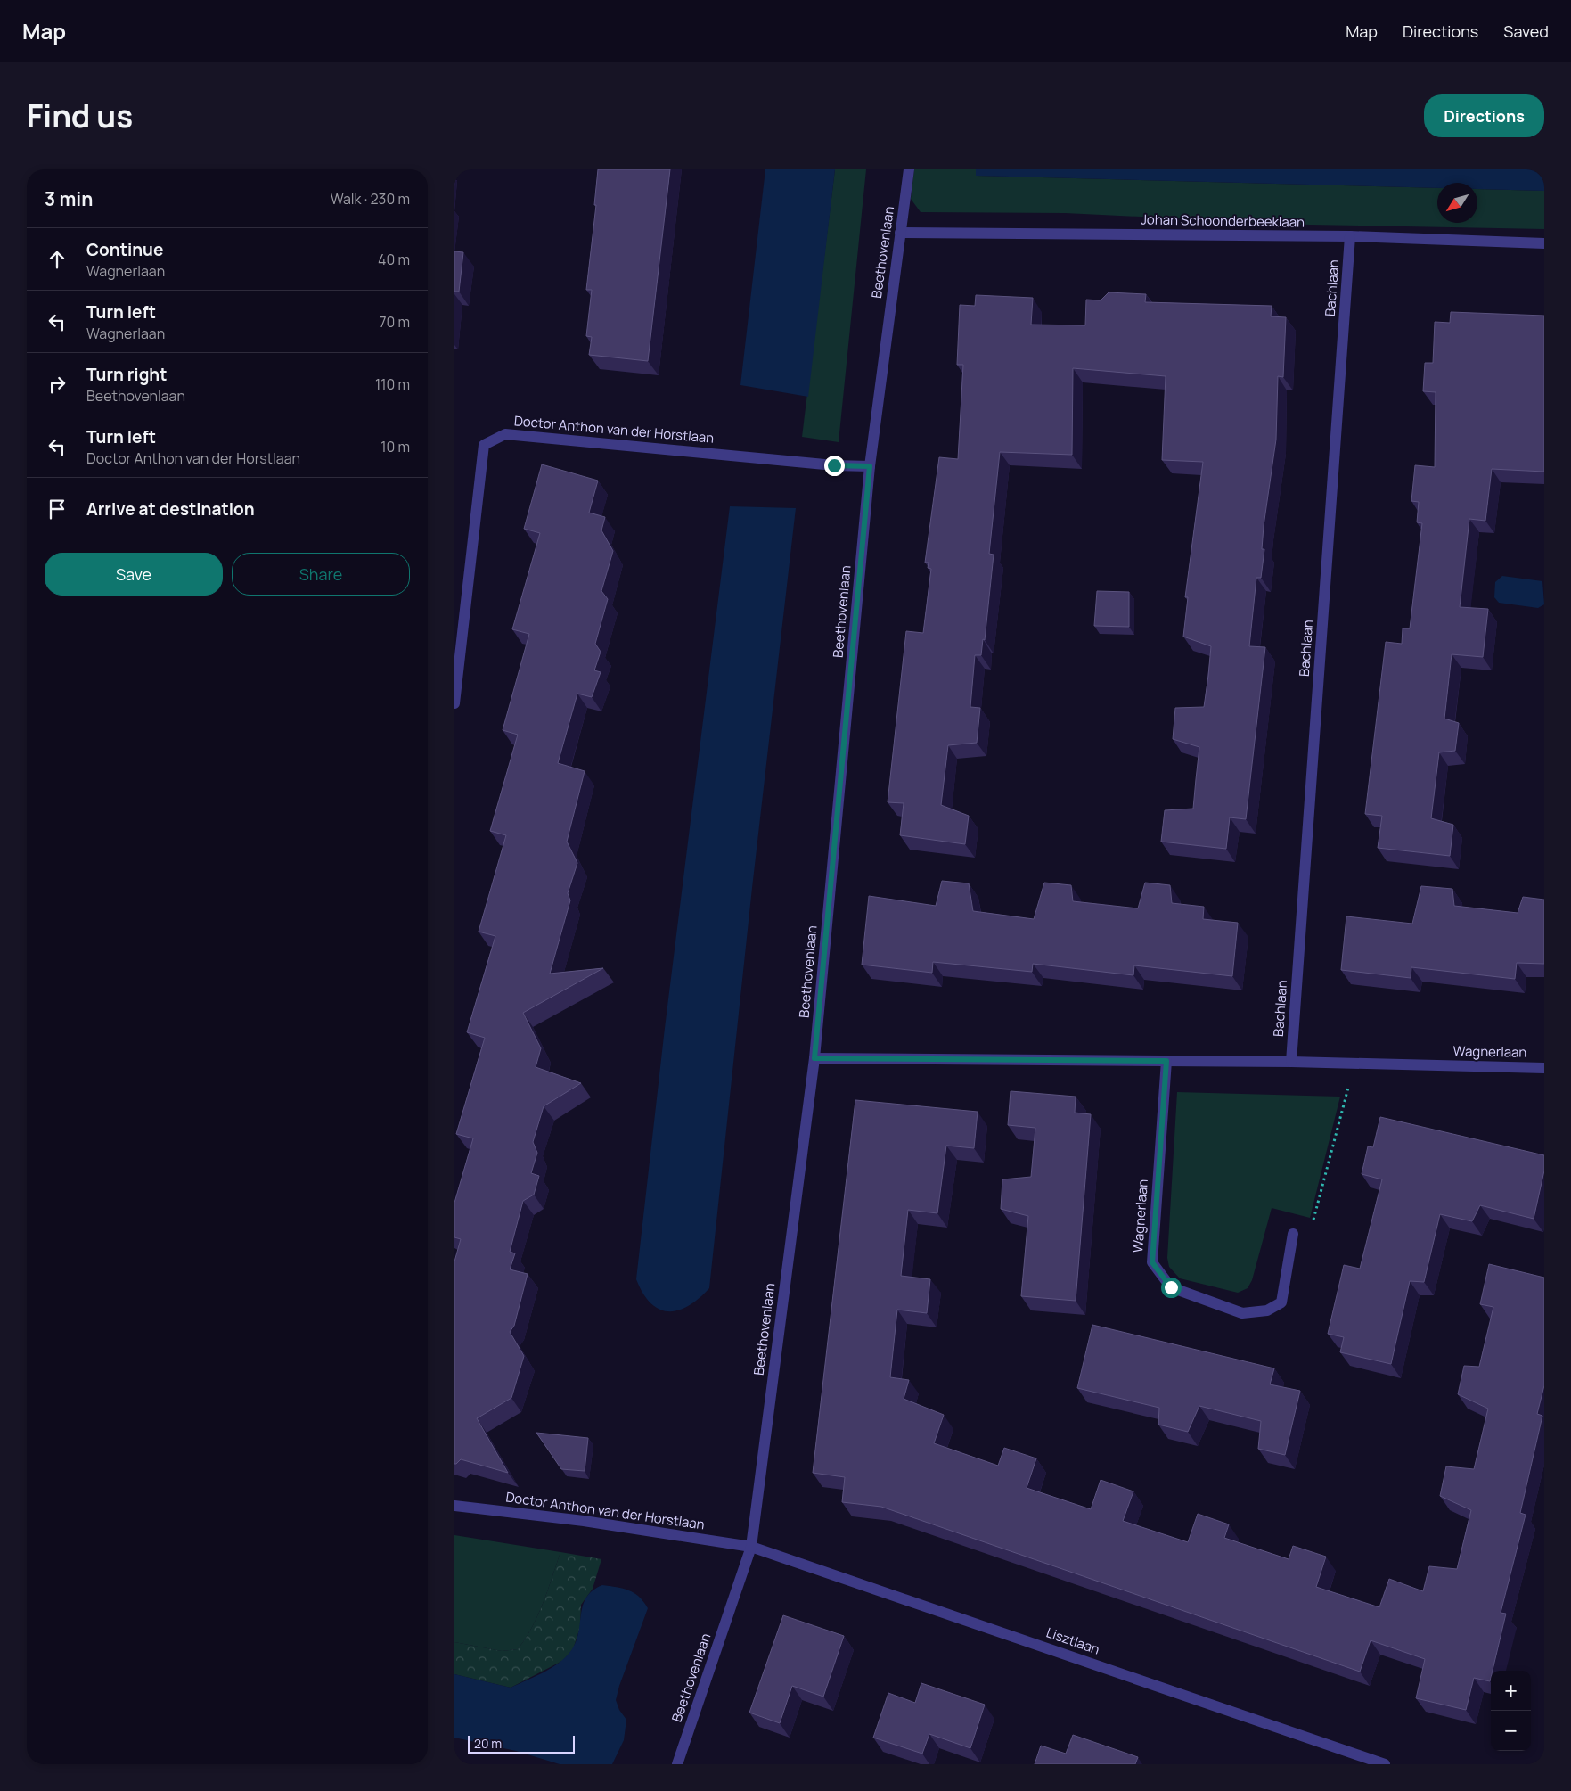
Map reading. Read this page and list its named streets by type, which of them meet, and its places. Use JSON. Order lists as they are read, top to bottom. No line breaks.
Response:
{"streets":{"street":["Johan Schoonderbeeklaan","Beethovenlaan","Bachlaan","Doctor Anthon van der Horstlaan","Wagnerlaan","Lisztlaan"]},"crossings":[["Johan Schoonderbeeklaan","Beethovenlaan"],["Johan Schoonderbeeklaan","Bachlaan"],["Beethovenlaan","Doctor Anthon van der Horstlaan"],["Beethovenlaan","Wagnerlaan"],["Beethovenlaan","Lisztlaan"],["Bachlaan","Wagnerlaan"],["Doctor Anthon van der Horstlaan","Lisztlaan"]],"scale_bar":"20 m","north":"bottom left","page":{"header":"Map","nav":["Map","Directions","Saved"],"title":"Find us","buttons":["Directions",["Save","Share"]],"heading":["3 min","Walk · 230 m"],"list":[["Continue","Wagnerlaan","40 m"],["Turn left","Wagnerlaan","70 m"],["Turn right","Beethovenlaan","110 m"],["Turn left","Doctor Anthon van der Horstlaan","10 m"],"Arrive at destination"],"map_buttons":["+","−"],"scale":"20 m"}}
